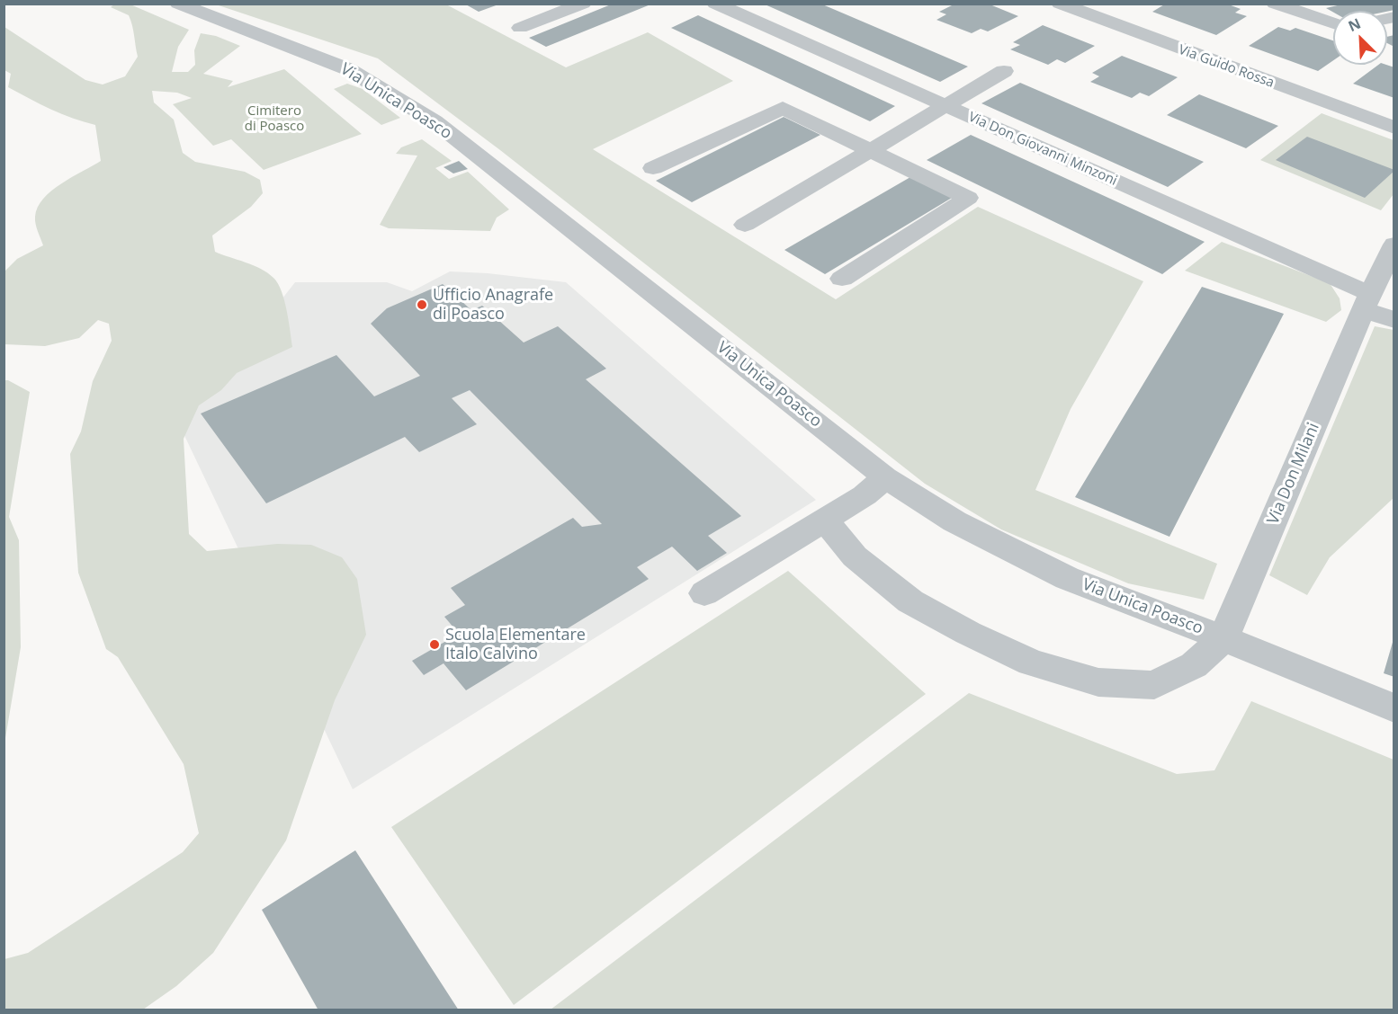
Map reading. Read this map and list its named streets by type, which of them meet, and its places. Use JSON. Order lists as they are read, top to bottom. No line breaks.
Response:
{"streets":{"street":["Via Guido Rossa","Via Unica Poasco","Via Don Giovanni Minzoni","Via Don Milani"]},"crossings":[["Via Unica Poasco","Via Don Milani"],["Via Don Giovanni Minzoni","Via Don Milani"]],"parks":["Cimitero di Poasco"],"places":["Ufficio Anagrafe di Poasco","Scuola Elementare Italo Calvino"],"north":"top left"}
